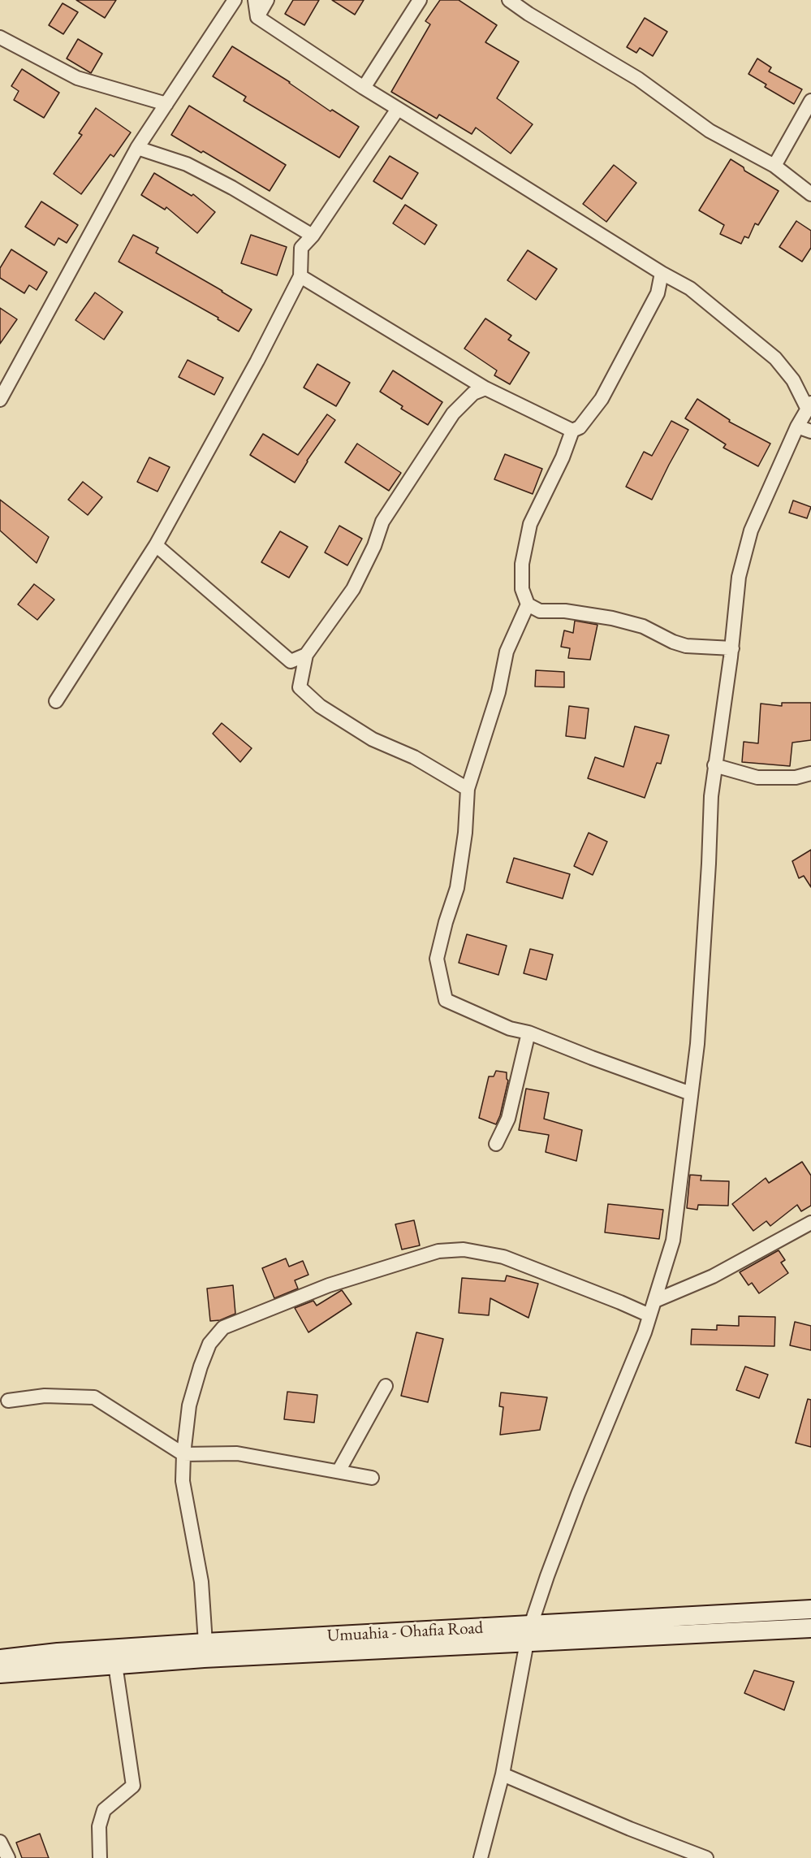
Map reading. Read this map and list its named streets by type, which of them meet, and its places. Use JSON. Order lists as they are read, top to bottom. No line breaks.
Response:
{"streets":{"main road":["Umuahia - Ohafia Road"]}}
